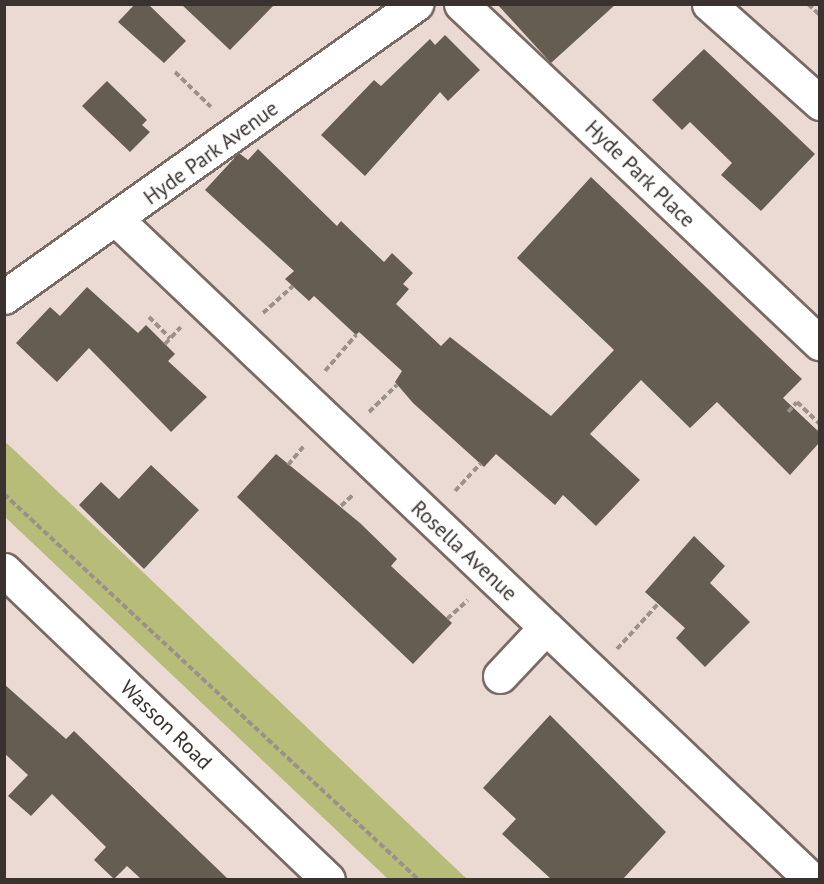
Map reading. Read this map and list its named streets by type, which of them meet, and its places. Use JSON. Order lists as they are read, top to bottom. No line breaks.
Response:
{"streets":{"street":["Hyde Park Avenue","Hyde Park Place","Rosella Avenue","Wasson Road"]},"crossings":[["Hyde Park Avenue","Rosella Avenue"]]}
